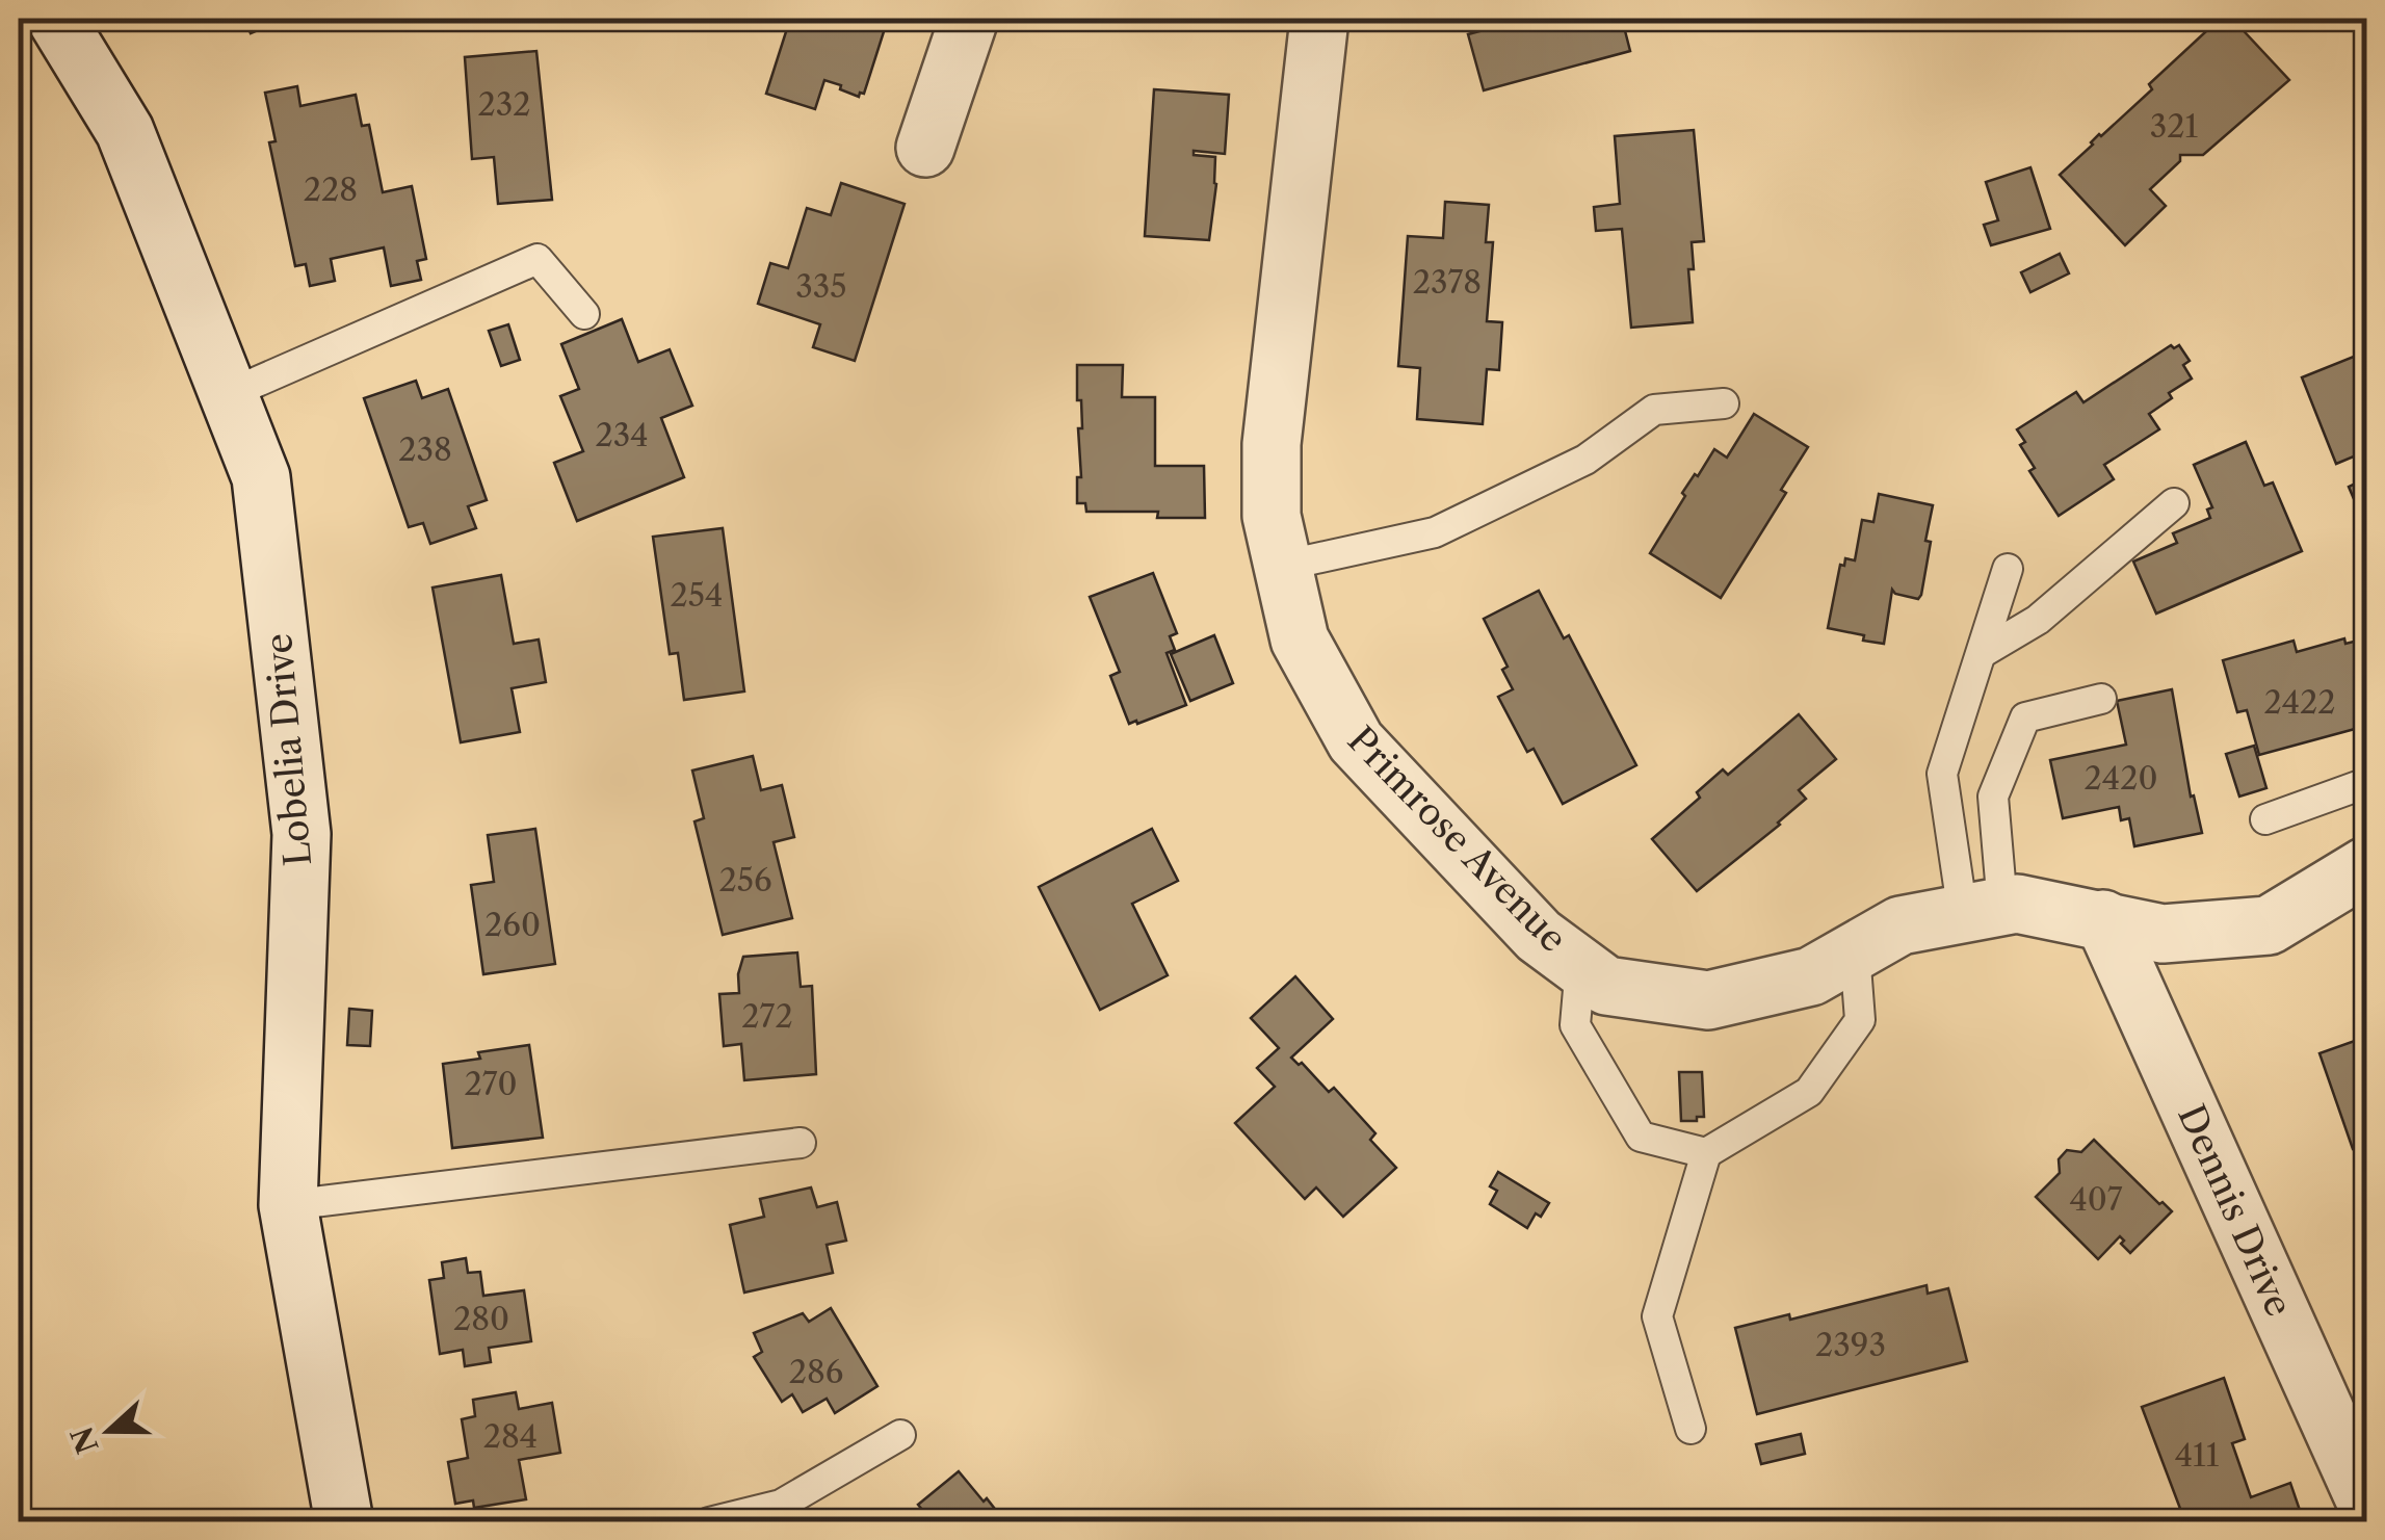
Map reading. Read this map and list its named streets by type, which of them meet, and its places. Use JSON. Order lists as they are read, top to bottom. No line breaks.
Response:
{"streets":{"street":["Lobelia Drive","Primrose Avenue","Dennis Drive"]},"crossings":[["Primrose Avenue","Dennis Drive"]],"house_numbers":["232","321","228","2378","335","234","238","254","2422","2420","256","260","272","270","407","280","2393","286","284","411"],"north":"left"}
